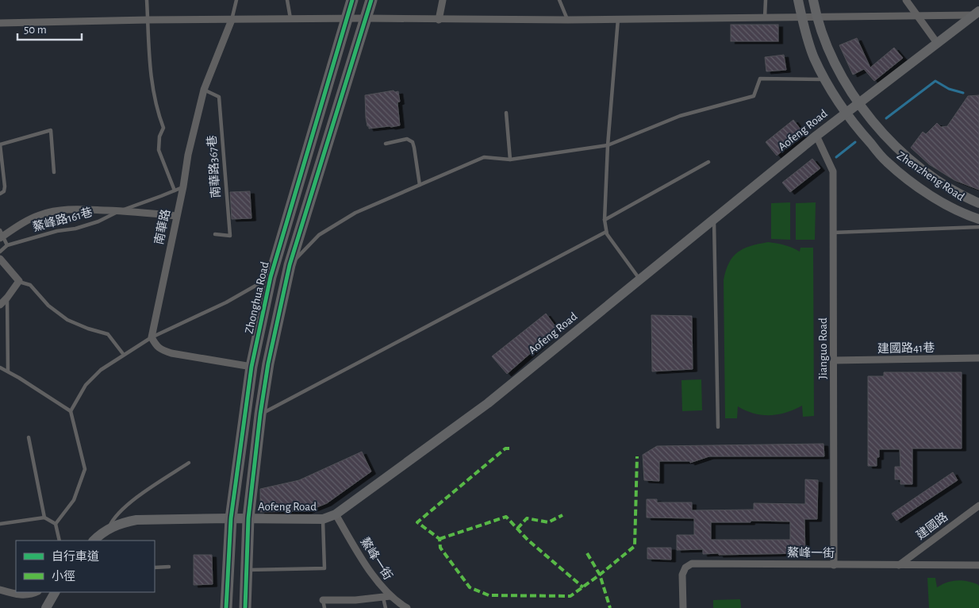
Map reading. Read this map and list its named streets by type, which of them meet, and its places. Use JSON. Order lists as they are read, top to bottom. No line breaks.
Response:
{"streets":{"main road":["Zhonghua Road"],"street":["Aofeng Road","Zhenzheng Road","南華路","Jianguo Road","建國路41巷","建國路","鰲峰一街"],"lane":["南華路367巷","鰲峰路161巷"]},"crossings":[["Aofeng Road","Zhenzheng Road"],["Aofeng Road","Zhonghua Road"],["Aofeng Road","Jianguo Road"],["Aofeng Road","鰲峰一街"],["南華路367巷","南華路"],["鰲峰路161巷","南華路"],["Jianguo Road","建國路41巷"],["Jianguo Road","鰲峰一街"],["建國路","鰲峰一街"]],"legend":["自行車道","小徑"],"scale_bar":"50 m"}
